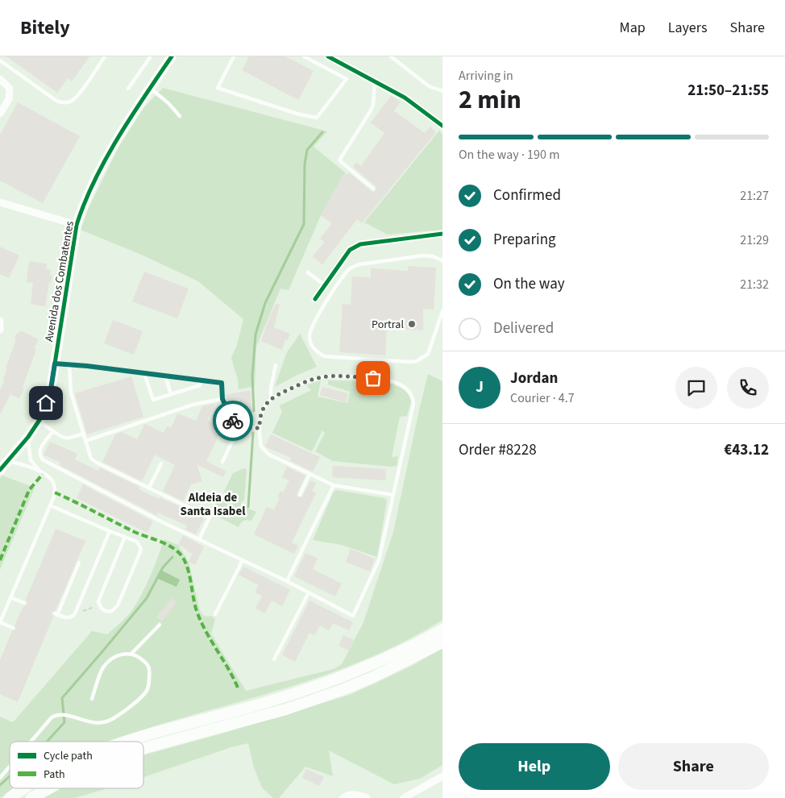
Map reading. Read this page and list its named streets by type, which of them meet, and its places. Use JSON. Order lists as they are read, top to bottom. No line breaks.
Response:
{"streets":{"street":["Avenida dos Combatentes"]},"districts":["Aldeia de Santa Isabel"],"places":["Portral"],"legend":["Cycle path","Path"],"page":{"header":"Bitely","nav":["Map","Layers","Share"],"heading":["2 min","Arriving in","21:50–21:55"],"panel":["Jordan","Courier · 4.7","Order #8228","€43.12"],"bar":"On the way · 190 m","list":[["Confirmed","21:27"],["Preparing","21:29"],["On the way","21:32"],"Delivered"],"round":"J","buttons":["Help","Share"]}}
